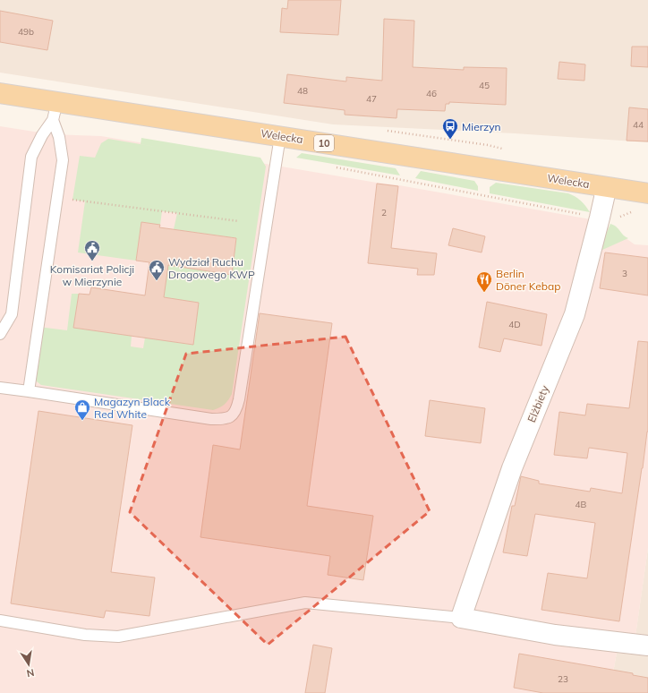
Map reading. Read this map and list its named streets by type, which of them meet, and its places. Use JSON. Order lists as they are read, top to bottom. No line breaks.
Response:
{"streets":{"main road":["Welecka","10"],"street":["Elżbiety"]},"crossings":[["Welecka","Elżbiety"]],"places":{"bus stop":["Mierzyn"],"public building":["Komisariat Policji w Mierzynie","Wydział Ruchu Drogowego KWP"],"restaurant":["Berlin Döner Kebap"],"shop":["Magazyn Black Red White"]},"house_numbers":["49b","45","48","46","47","44","2","3","4D","4B","23"],"north":"bottom"}
